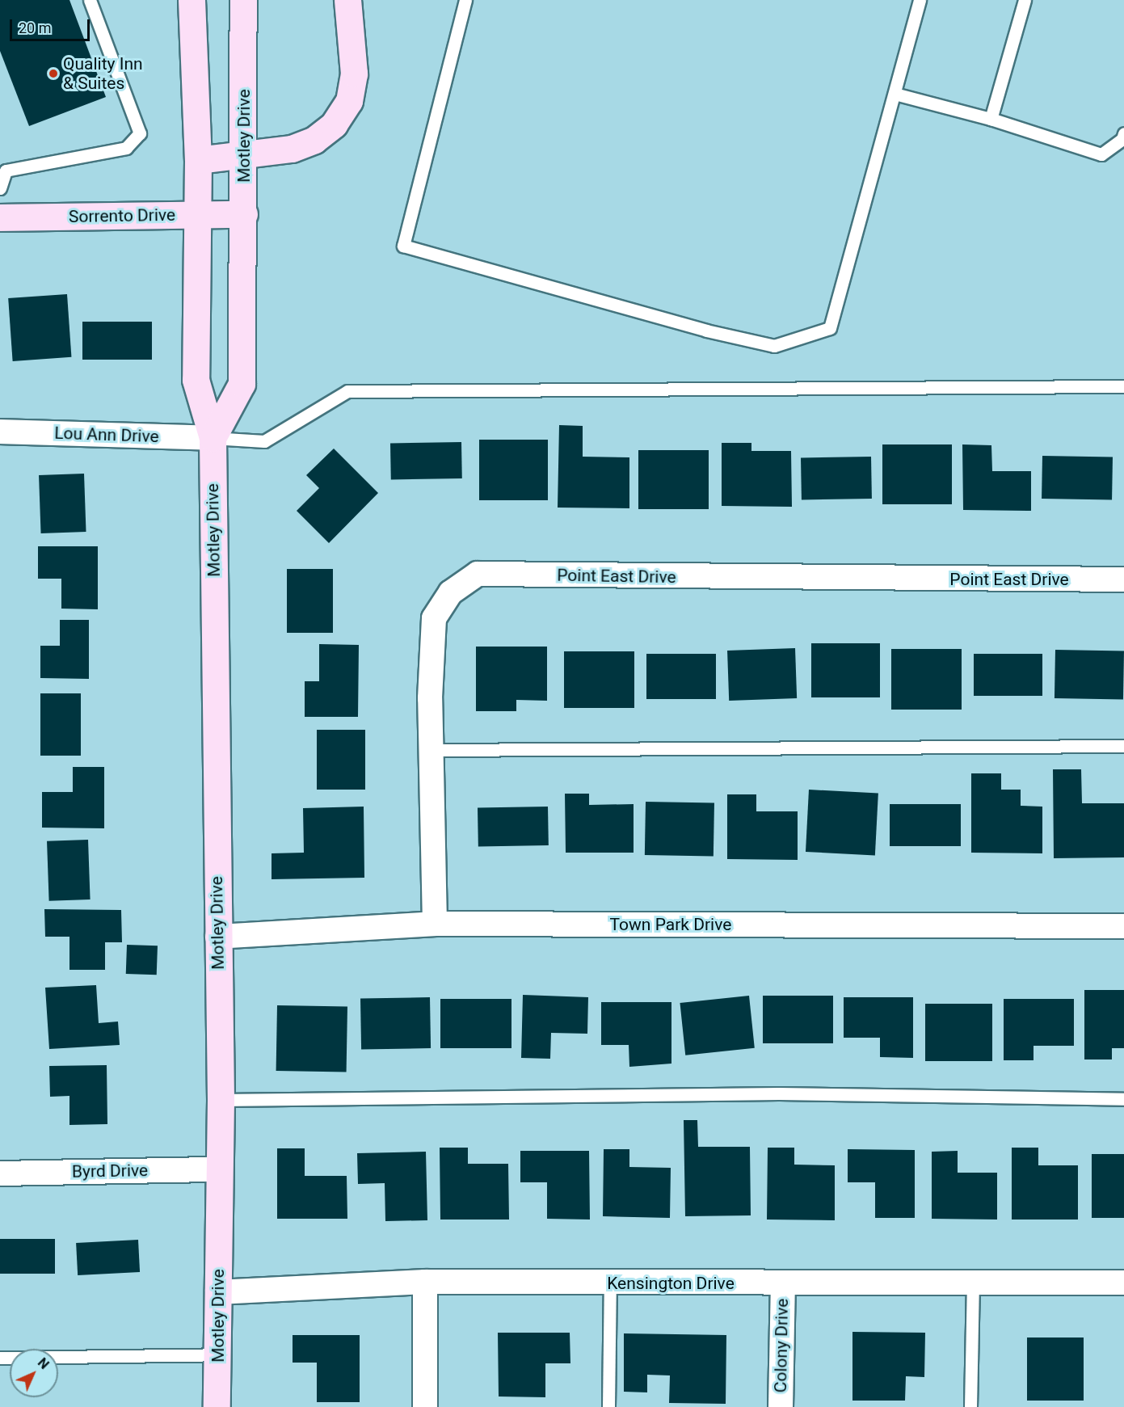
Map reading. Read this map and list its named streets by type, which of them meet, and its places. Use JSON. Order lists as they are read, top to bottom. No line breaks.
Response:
{"streets":{"main road":["Motley Drive","Sorrento Drive"],"street":["Lou Ann Drive","Point East Drive","Town Park Drive","Byrd Drive","Kensington Drive","Colony Drive"]},"crossings":[["Motley Drive","Sorrento Drive"],["Motley Drive","Lou Ann Drive"],["Motley Drive","Town Park Drive"],["Motley Drive","Byrd Drive"],["Motley Drive","Kensington Drive"],["Point East Drive","Town Park Drive"],["Kensington Drive","Colony Drive"]],"places":["Quality Inn & Suites"],"scale_bar":"20 m","north":"top right"}
